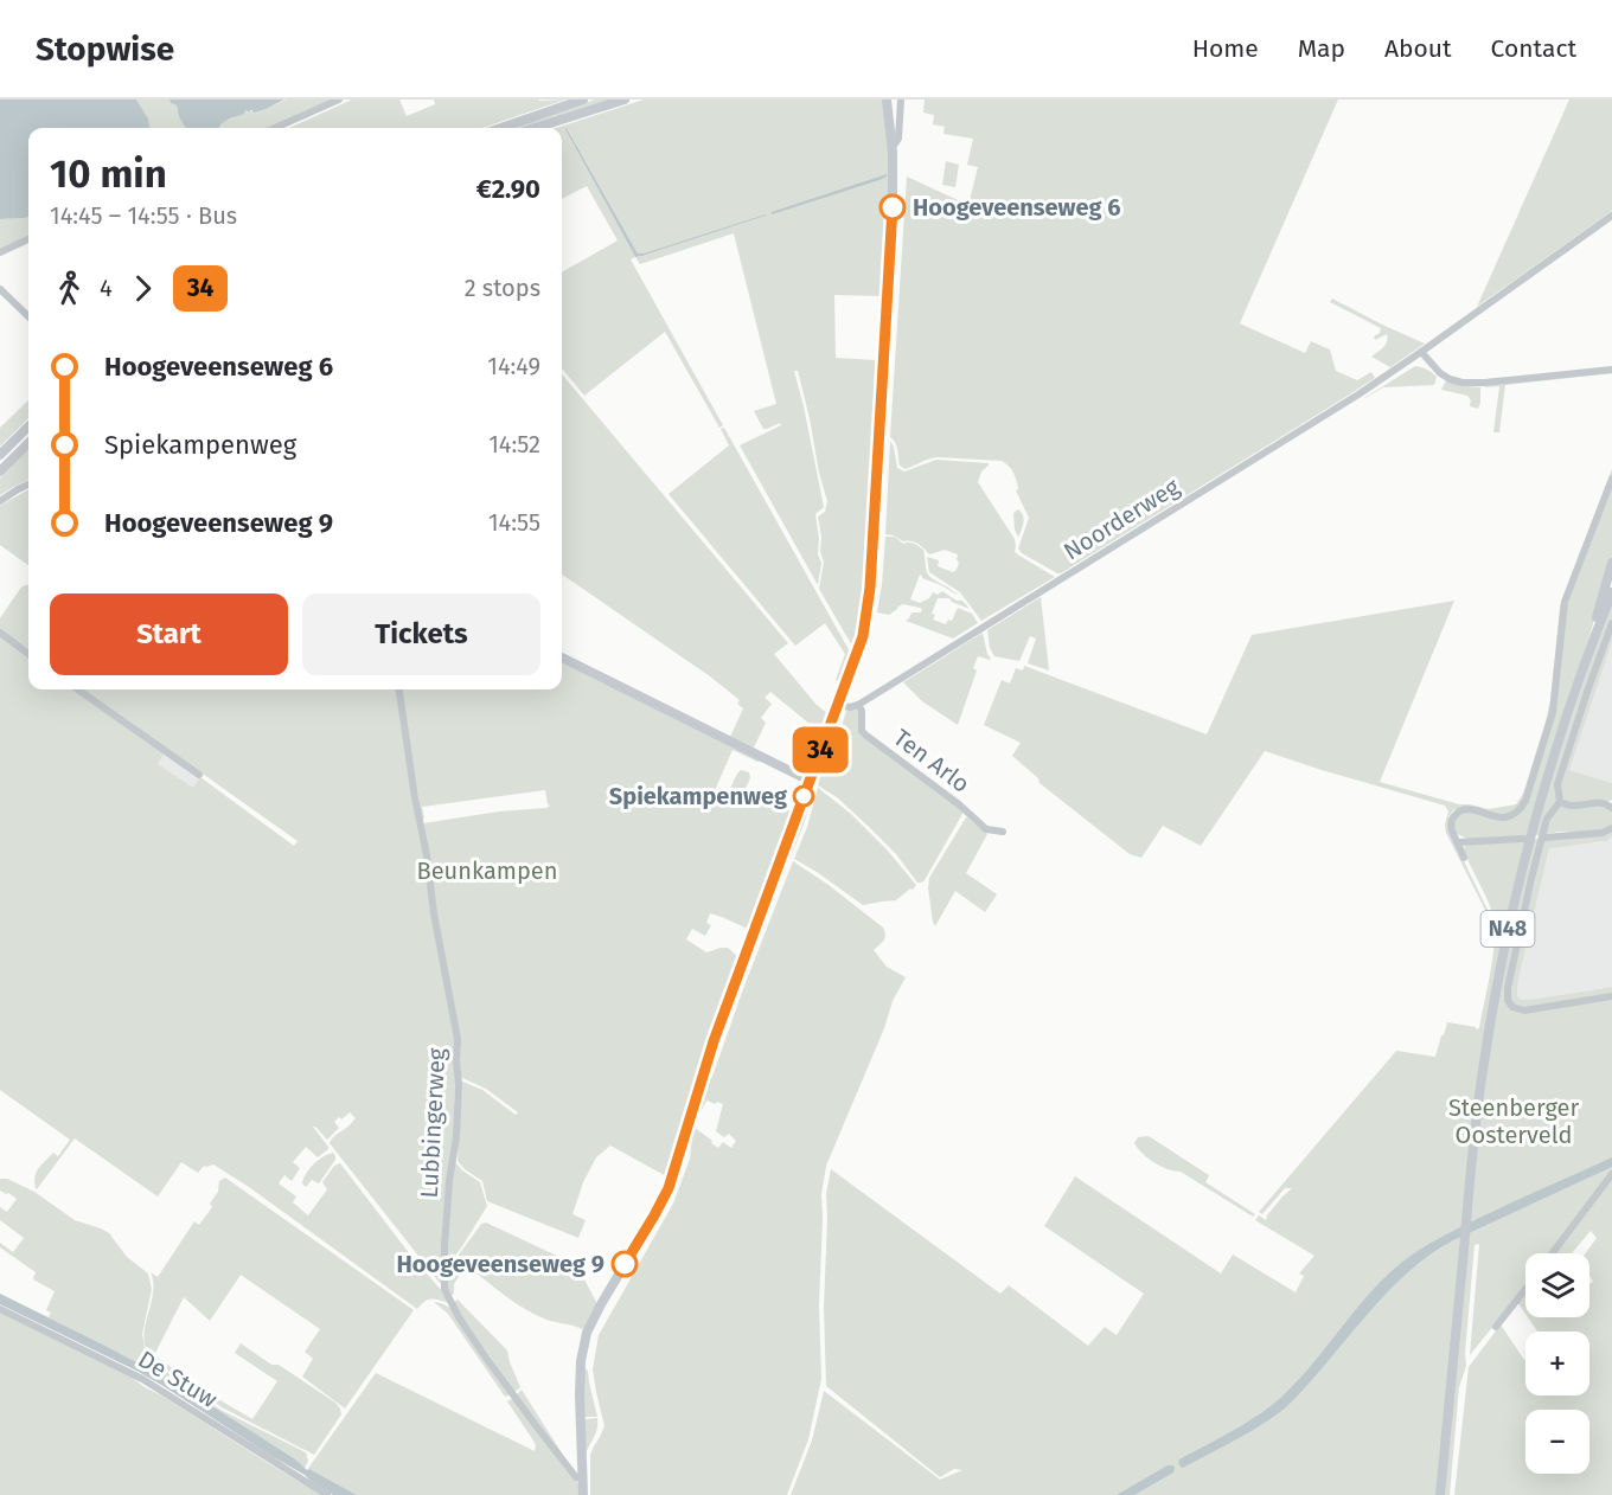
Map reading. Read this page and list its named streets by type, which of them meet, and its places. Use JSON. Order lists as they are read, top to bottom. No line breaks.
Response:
{"streets":{"highway":["N48"],"street":["Noorderweg","Ten Arlo","Lubbingerweg","De Stuw"]},"crossings":[["Noorderweg","Ten Arlo"]],"parks":["Beunkampen","Steenberger Oosterveld"],"places":["Hoogeveenseweg 6","Spiekampenweg","Hoogeveenseweg 9"],"lines":["bus line 34"],"page":{"header":"Stopwise","nav":["Home","Map","About","Contact"],"on_map":"34","heading":["10 min","14:45 – 14:55 · Bus","€2.90"],"legs":["4","34","2 stops"],"list":[{"name":"Hoogeveenseweg 6","value":"14:49"},{"name":"Spiekampenweg","value":"14:52"},{"name":"Hoogeveenseweg 9","value":"14:55"}],"buttons":["Start","Tickets"],"map_buttons":["+","−"]}}
